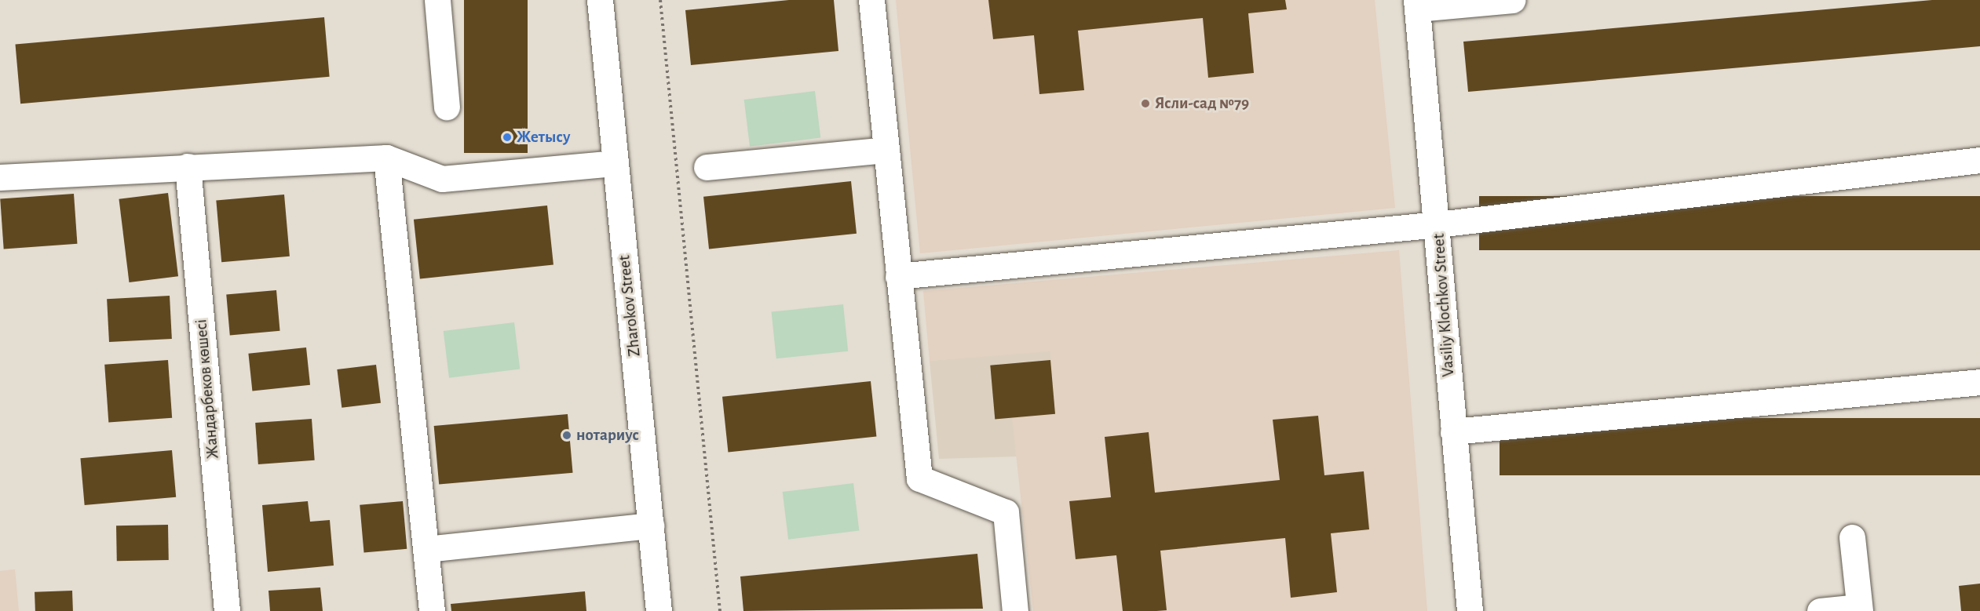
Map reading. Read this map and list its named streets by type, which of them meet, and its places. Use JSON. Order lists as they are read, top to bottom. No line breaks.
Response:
{"streets":{"street":["Vasiliy Klochkov Street","Zharokov Street","Жандарбеков көшесі"]},"places":["Ясли-сад №79","Жетысу","нотариус"]}
